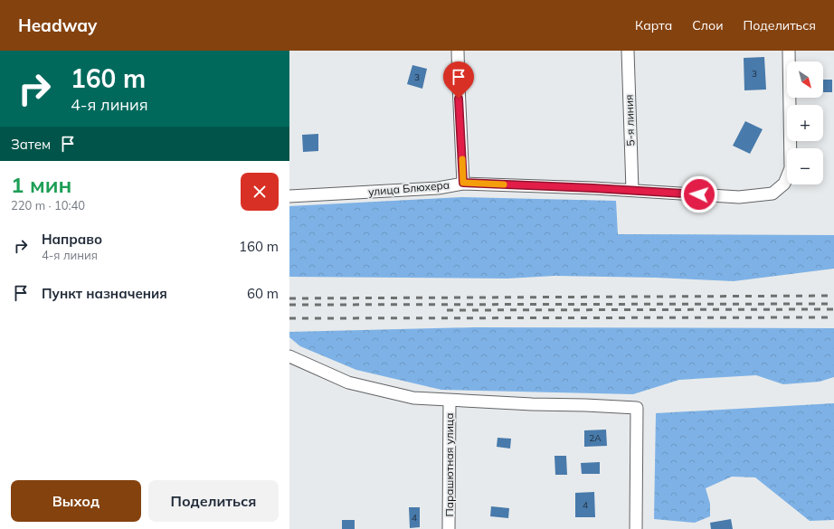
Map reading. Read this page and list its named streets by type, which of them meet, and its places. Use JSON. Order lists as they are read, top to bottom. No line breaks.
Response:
{"streets":{"street":["5-я линия","улица Блюхера","Парашютная улица"]},"crossings":[["5-я линия","улица Блюхера"]],"house_numbers":["3","3","2А","4","4"],"north":"bottom right","page":{"header":"Headway","nav":["Карта","Слои","Поделиться"],"turn":["160 m","4-я линия"],"map_buttons":["+","−"],"then":"Затем","heading":["1 мин","220 m · 10:40"],"list":[{"name":"Направо","note":"4-я линия","value":"160 m"},{"name":"Пункт назначения","value":"60 m"}],"buttons":["Выход","Поделиться"]}}
